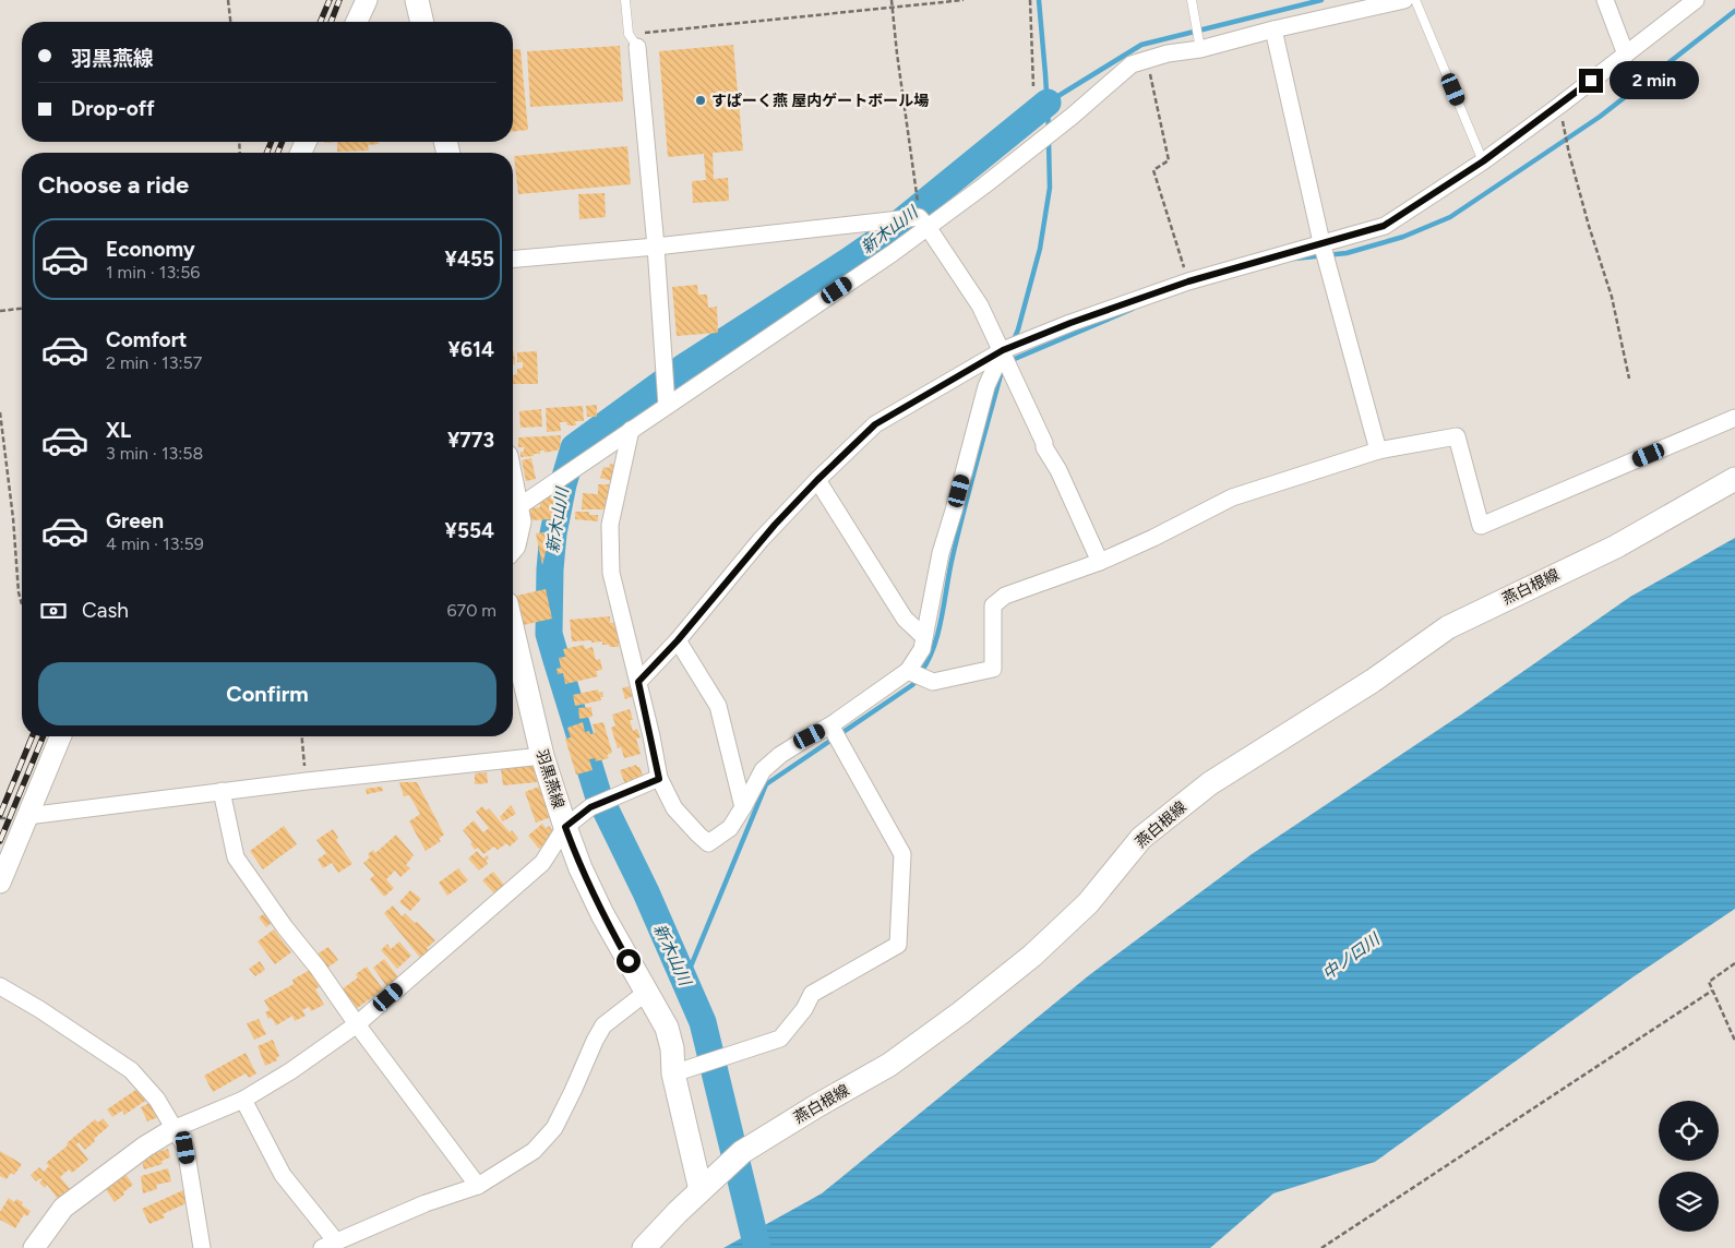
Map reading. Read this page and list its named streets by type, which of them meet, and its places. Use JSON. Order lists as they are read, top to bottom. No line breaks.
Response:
{"streets":{"main road":["燕白根線","羽黒燕線"]},"crossings":[["燕白根線","羽黒燕線"]],"water":["新木山川","中ノ口川"],"places":["すぱーく燕 屋内ゲートボール場"],"page":{"banner":["羽黒燕線","Drop-off"],"bubble":"2 min","heading":"Choose a ride","list":[{"name":"Economy","note":"1 min · 13:56","value":"¥455"},{"name":"Comfort","note":"2 min · 13:57","value":"¥614"},{"name":"XL","note":"3 min · 13:58","value":"¥773"},{"name":"Green","note":"4 min · 13:59","value":"¥554"}],"pay":["Cash","670 m"],"buttons":"Confirm"}}
